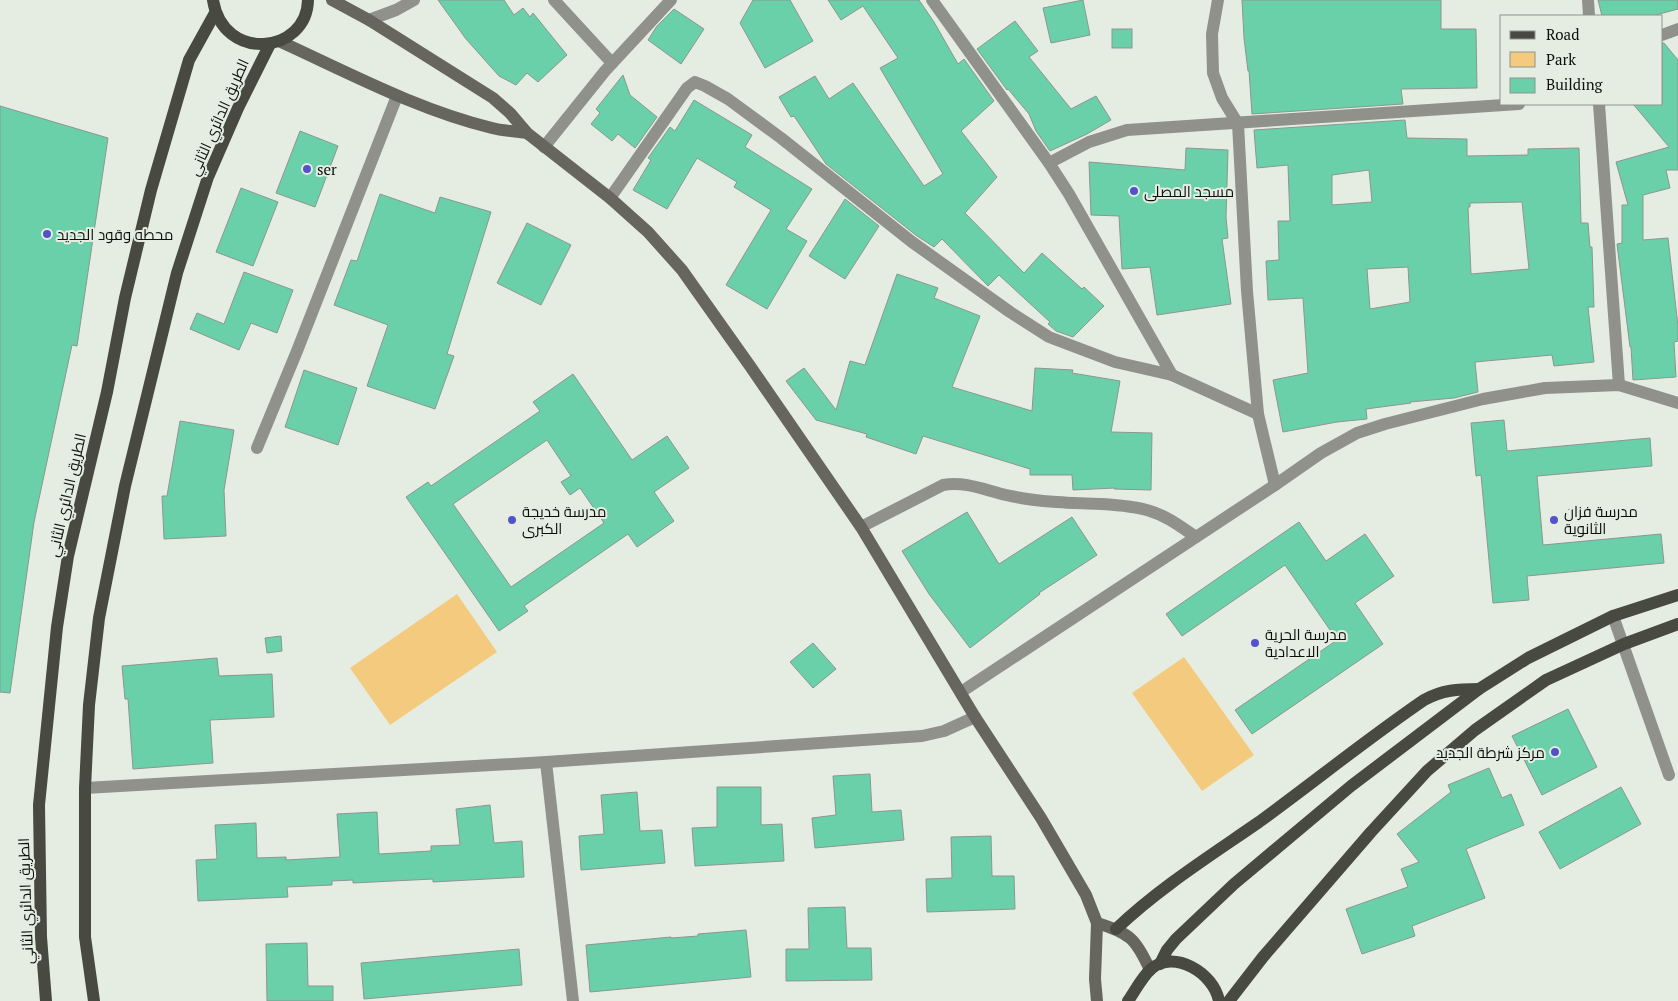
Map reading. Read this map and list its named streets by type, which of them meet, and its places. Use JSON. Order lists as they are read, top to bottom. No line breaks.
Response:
{"streets":{"main road":["الطريق الدائري الثاني"]},"places":["ser","مسجد المصلى","محطه وقود الجديد","مدرسة خديجة الكبرى","مدرسة فزان الثانوية","مدرسة الحرية الاعدادية","مركز شرطة الجديد"],"legend":["Road","Park","Building"]}
